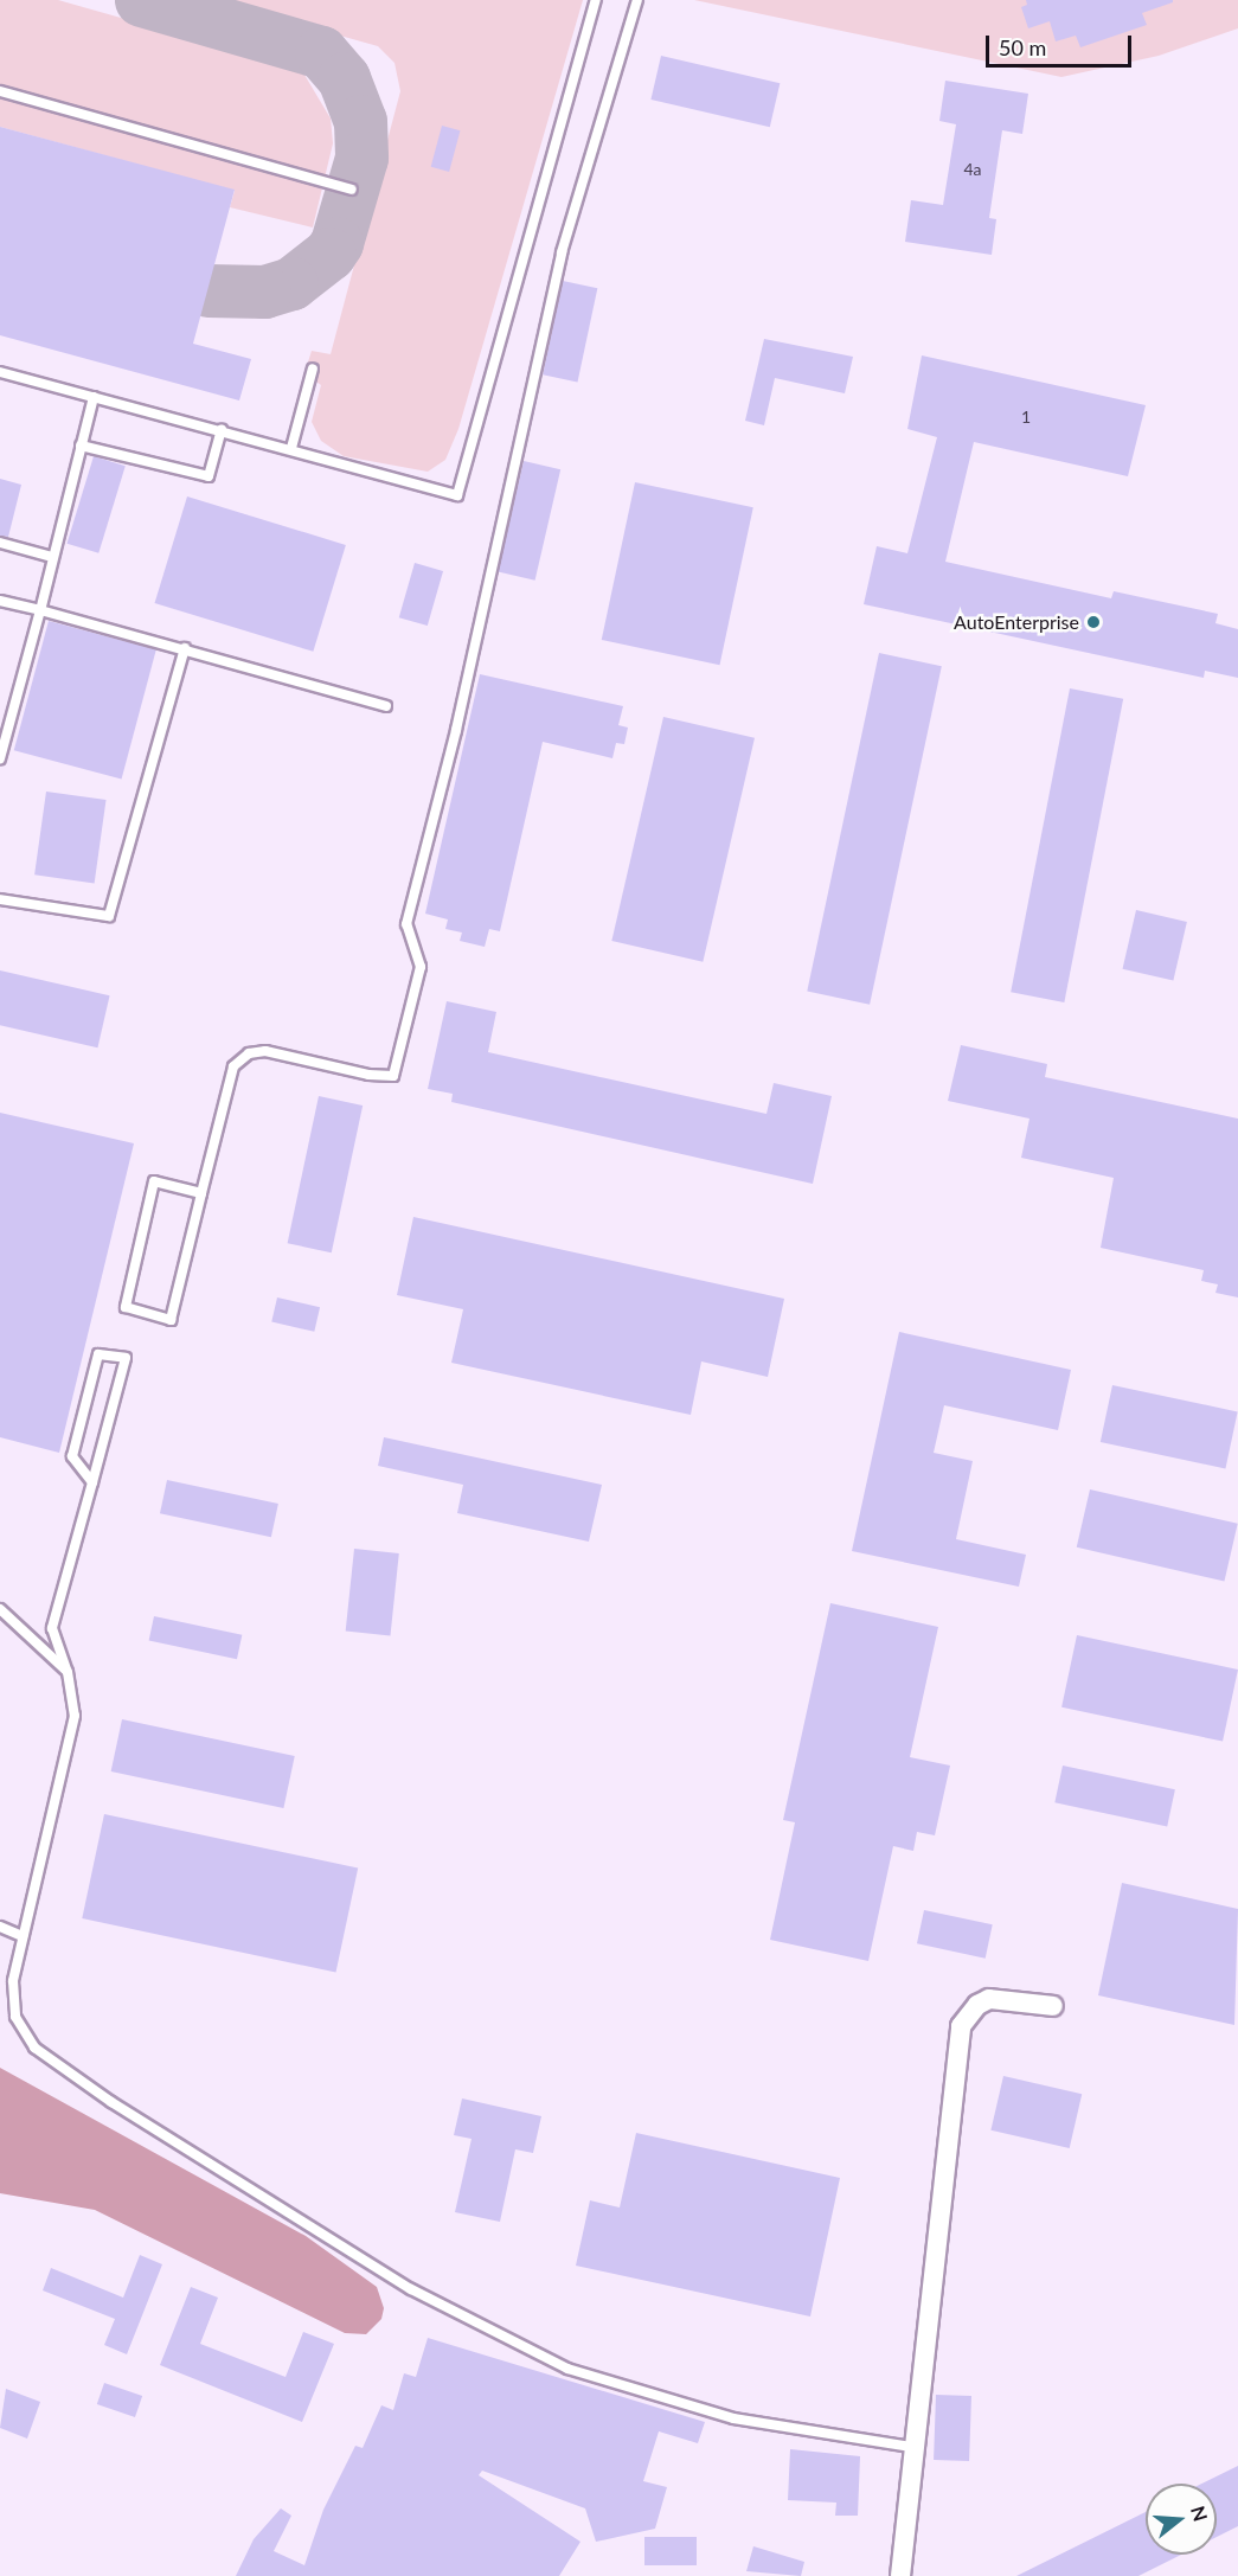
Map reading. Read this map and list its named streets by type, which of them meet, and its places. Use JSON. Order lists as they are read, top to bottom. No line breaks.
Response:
{"places":["AutoEnterprise"],"house_numbers":["4а","1"],"scale_bar":"50 m","north":"right"}
